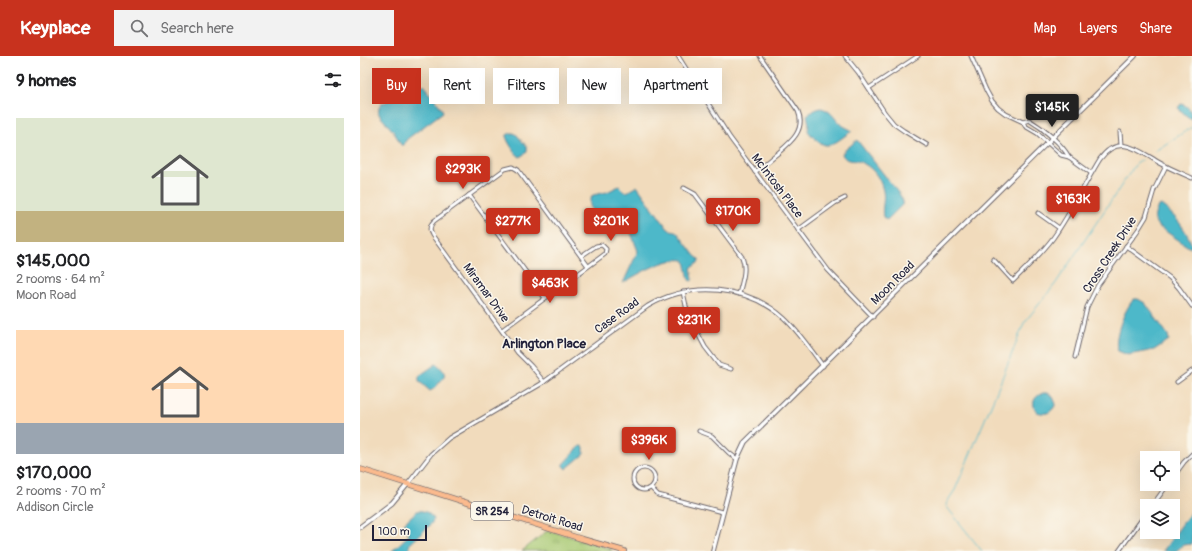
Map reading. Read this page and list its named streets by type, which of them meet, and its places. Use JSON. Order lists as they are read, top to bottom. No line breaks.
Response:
{"streets":{"main road":["SR 254","Detroit Road"],"street":["McIntosh Place","Cross Creek Drive","Moon Road","Miramar Drive","Case Road"]},"crossings":[["McIntosh Place","Moon Road"],["Moon Road","Case Road"],["Miramar Drive","Case Road"],["Case Road","Detroit Road"]],"districts":["Arlington Place"],"scale_bar":"100 m","page":{"header":"Keyplace","search":"Search here","nav":["Map","Layers","Share"],"heading":"9 homes","chip":["Buy","Rent","Filters","New","Apartment"],"price":["$145K","$293K","$163K","$170K","$277K","$201K","$463K","$231K","$396K"],"list":[{"name":"$145,000","note":"2 rooms · 64 m² · Moon Road"},{"name":"$170,000","note":"2 rooms · 70 m² · Addison Circle"}],"scale":"100 m"}}
